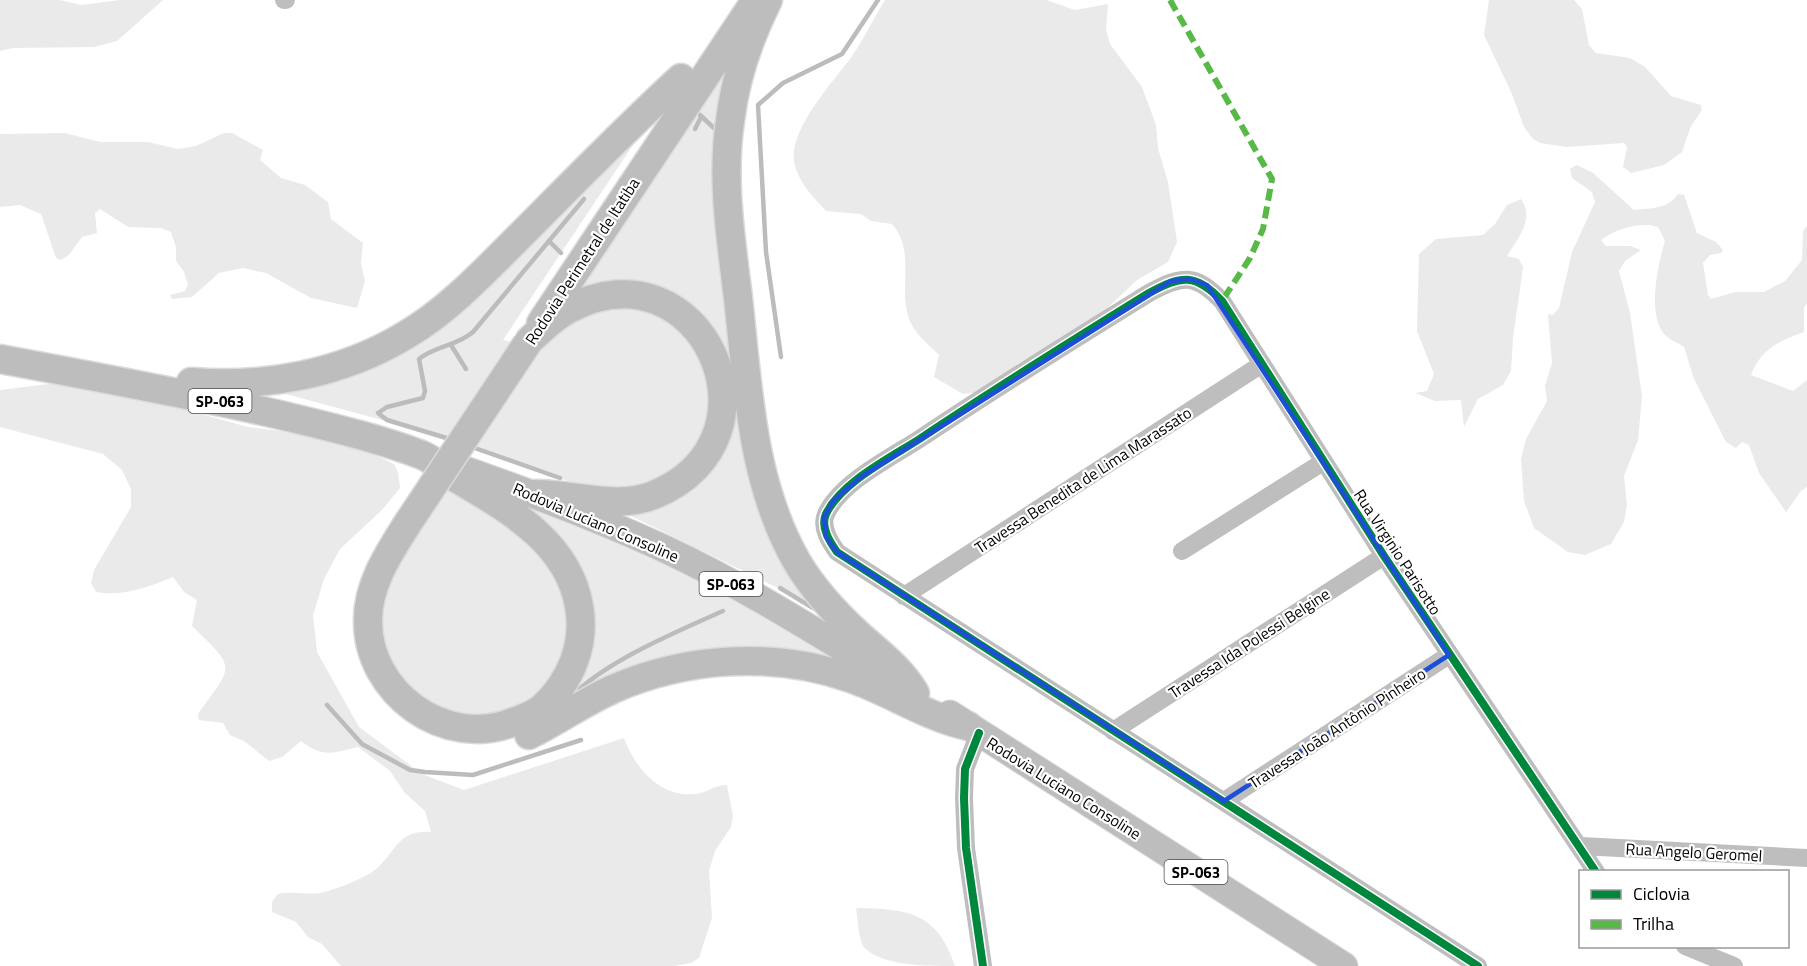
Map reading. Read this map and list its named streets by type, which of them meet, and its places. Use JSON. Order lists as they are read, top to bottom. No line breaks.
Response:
{"streets":{"highway":["Rodovia Perimetral de Itatiba","SP-063","Rodovia Luciano Consoline"],"street":["Travessa Benedita de Lima Marassato","Rua Virginio Parisotto","Travessa Ida Polessi Belgine","Travessa João Antônio Pinheiro","Rua Angelo Geromel"]},"crossings":[["Travessa Benedita de Lima Marassato","Rua Virginio Parisotto"],["Rua Virginio Parisotto","Travessa Ida Polessi Belgine"],["Rua Virginio Parisotto","Travessa João Antônio Pinheiro"],["Rua Virginio Parisotto","Rua Angelo Geromel"]],"legend":["Ciclovia","Trilha"]}
